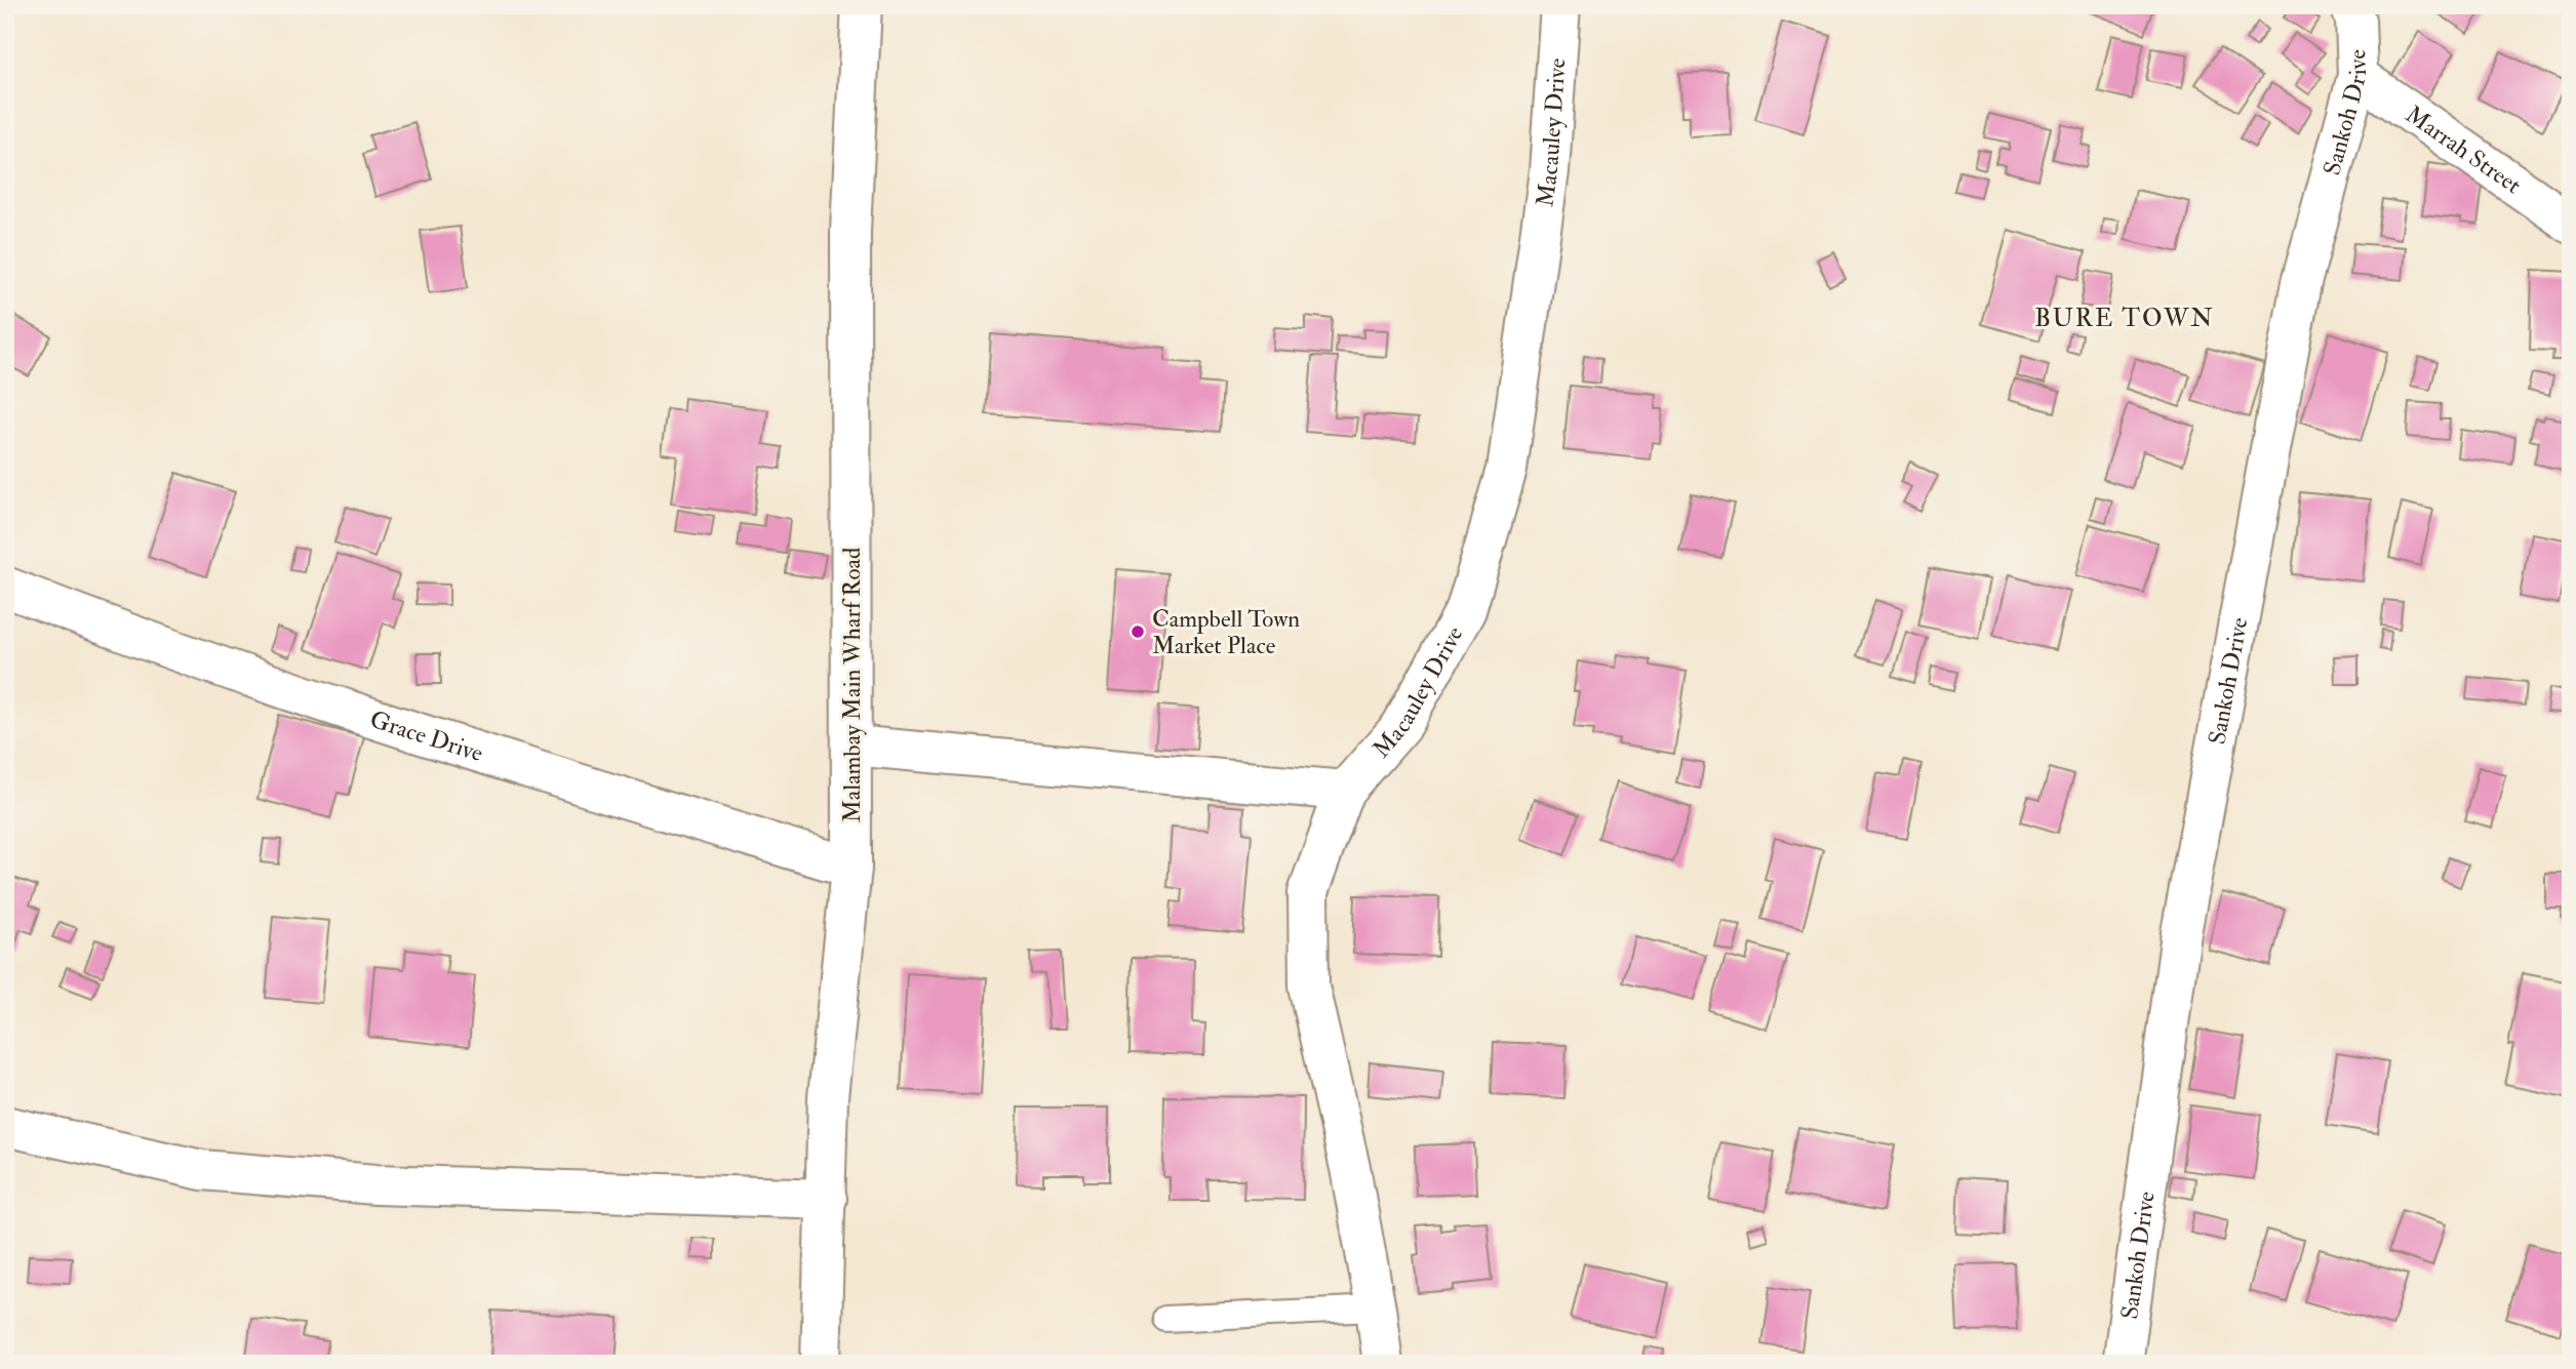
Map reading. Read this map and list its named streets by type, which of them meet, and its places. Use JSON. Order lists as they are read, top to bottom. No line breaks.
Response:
{"streets":{"street":["Sankoh Drive","Macauley Drive","Marrah Street","Malambay Main Wharf Road","Grace Drive"]},"crossings":[["Sankoh Drive","Marrah Street"],["Malambay Main Wharf Road","Grace Drive"]],"districts":["BURE TOWN"],"places":["Campbell Town Market Place"]}
